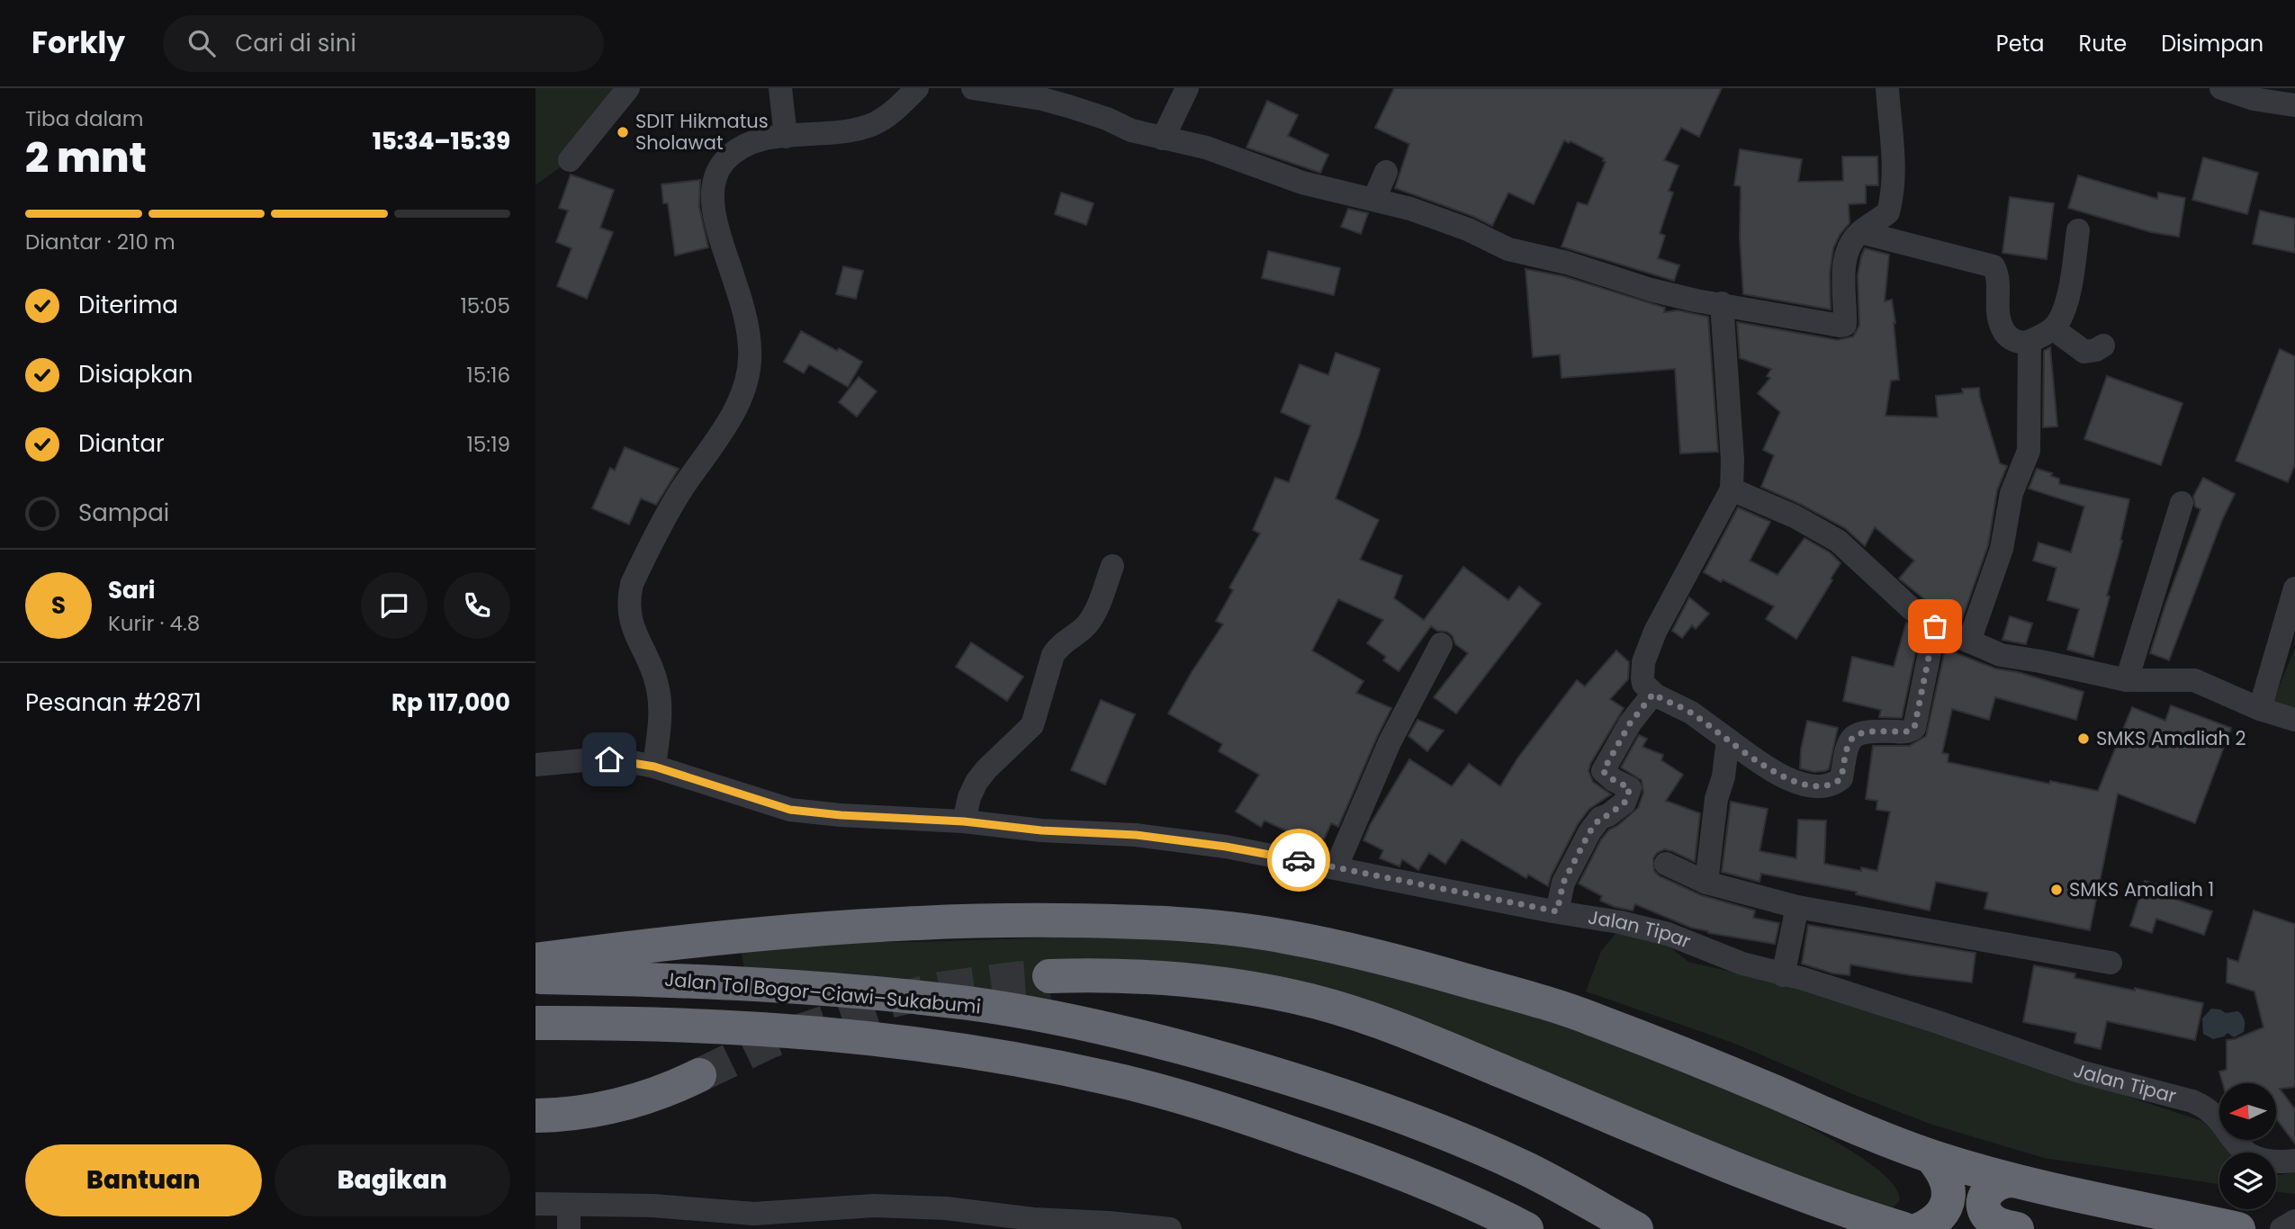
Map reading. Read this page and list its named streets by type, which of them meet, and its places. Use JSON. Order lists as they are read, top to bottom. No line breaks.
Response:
{"streets":{"highway":["Jalan Tol Bogor–Ciawi–Sukabumi"],"street":["Jalan Tipar"]},"places":["SDIT Hikmatus Sholawat","SMKS Amaliah 2","SMKS Amaliah 1"],"north":"left","page":{"header":"Forkly","search":"Cari di sini","nav":["Peta","Rute","Disimpan"],"heading":["2 mnt","Tiba dalam","15:34–15:39"],"panel":["Sari","Kurir · 4.8","Pesanan #2871","Rp 117,000"],"bar":"Diantar · 210 m","list":[["Diterima","15:05"],["Disiapkan","15:16"],["Diantar","15:19"],"Sampai"],"round":"S","buttons":["Bantuan","Bagikan"]}}
